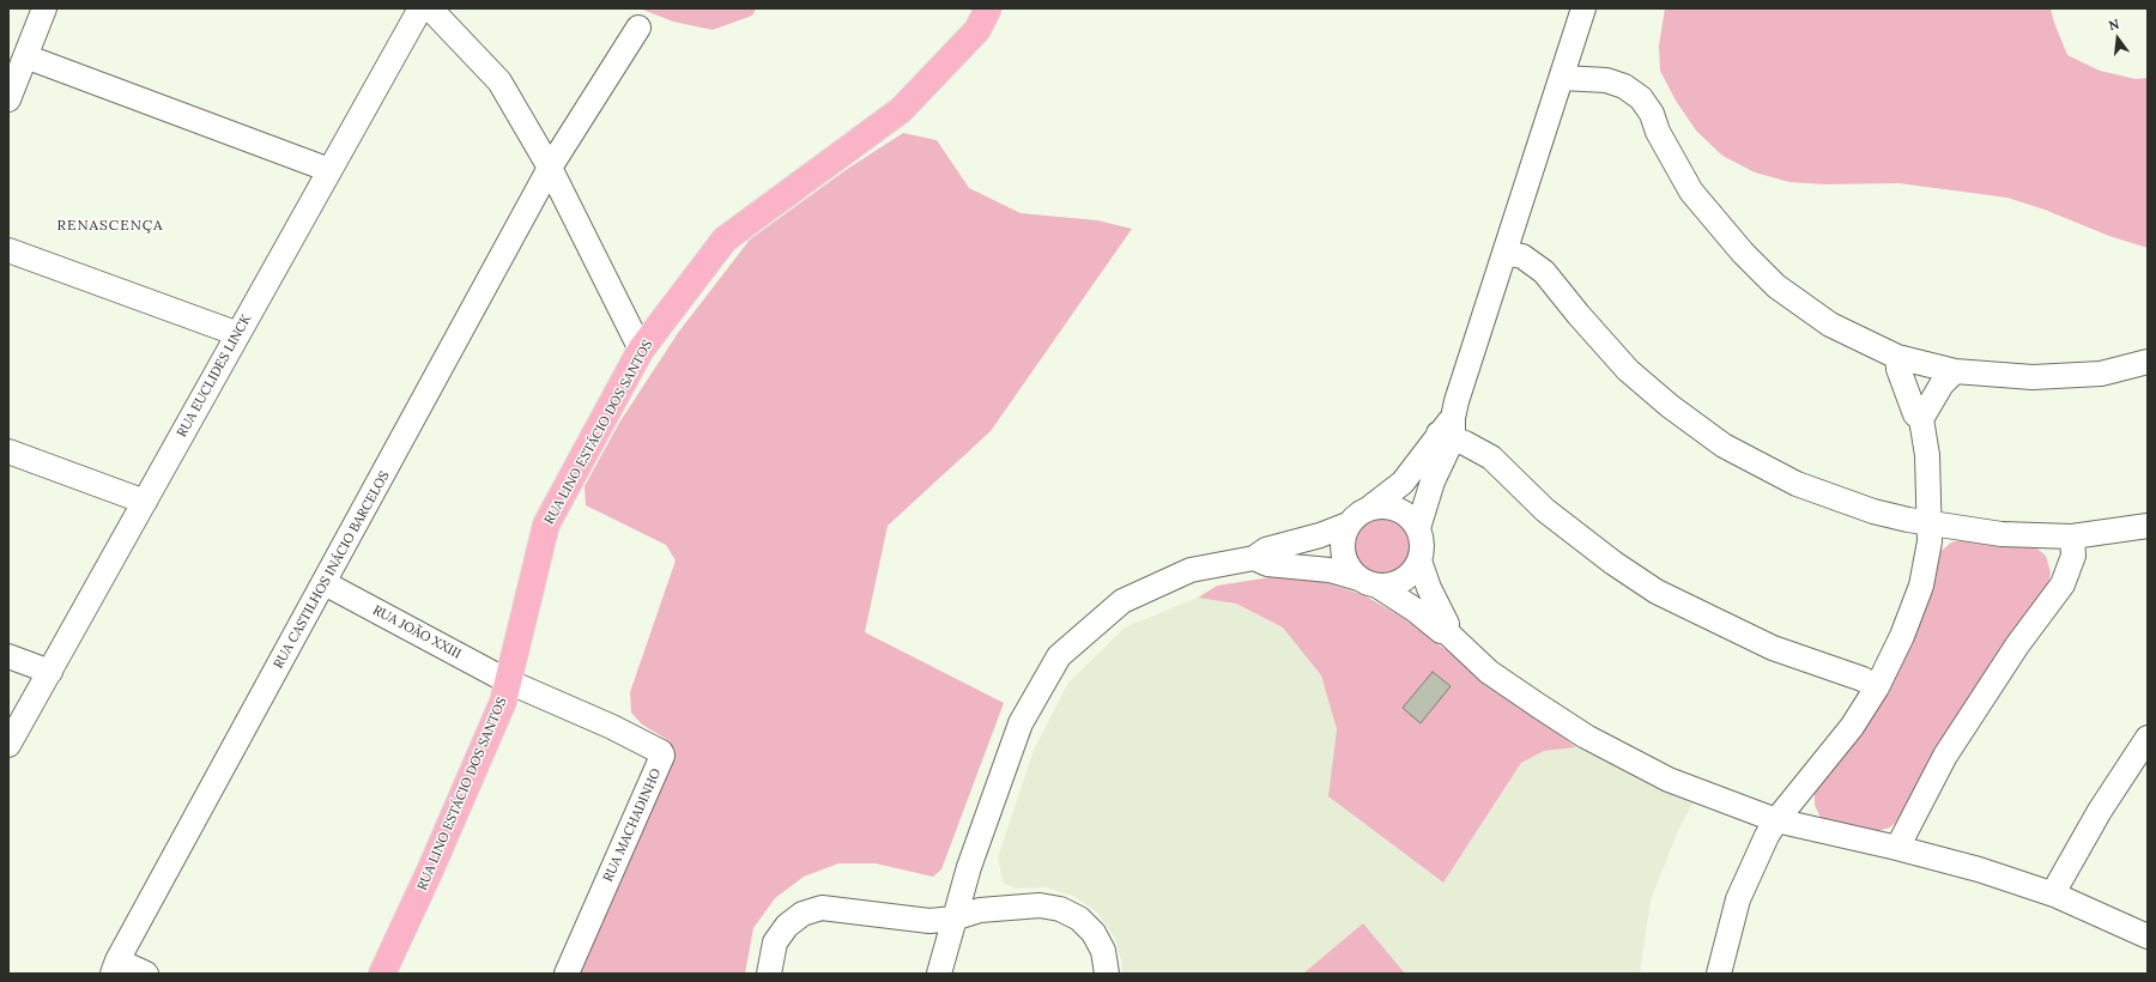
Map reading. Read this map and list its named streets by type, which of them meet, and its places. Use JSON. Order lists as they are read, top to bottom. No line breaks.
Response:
{"streets":{"main road":["RUA LINO ESTÁCIO DOS SANTOS"],"street":["RUA EUCLIDES LINCK","RUA CASTILHOS INÁCIO BARCELOS","RUA JOÃO XXIII","RUA MACHADINHO"]},"crossings":[["RUA LINO ESTÁCIO DOS SANTOS","RUA JOÃO XXIII"],["RUA LINO ESTÁCIO DOS SANTOS","RUA MACHADINHO"],["RUA CASTILHOS INÁCIO BARCELOS","RUA JOÃO XXIII"],["RUA JOÃO XXIII","RUA MACHADINHO"]],"districts":["RENASCENÇA"],"north":"top"}
